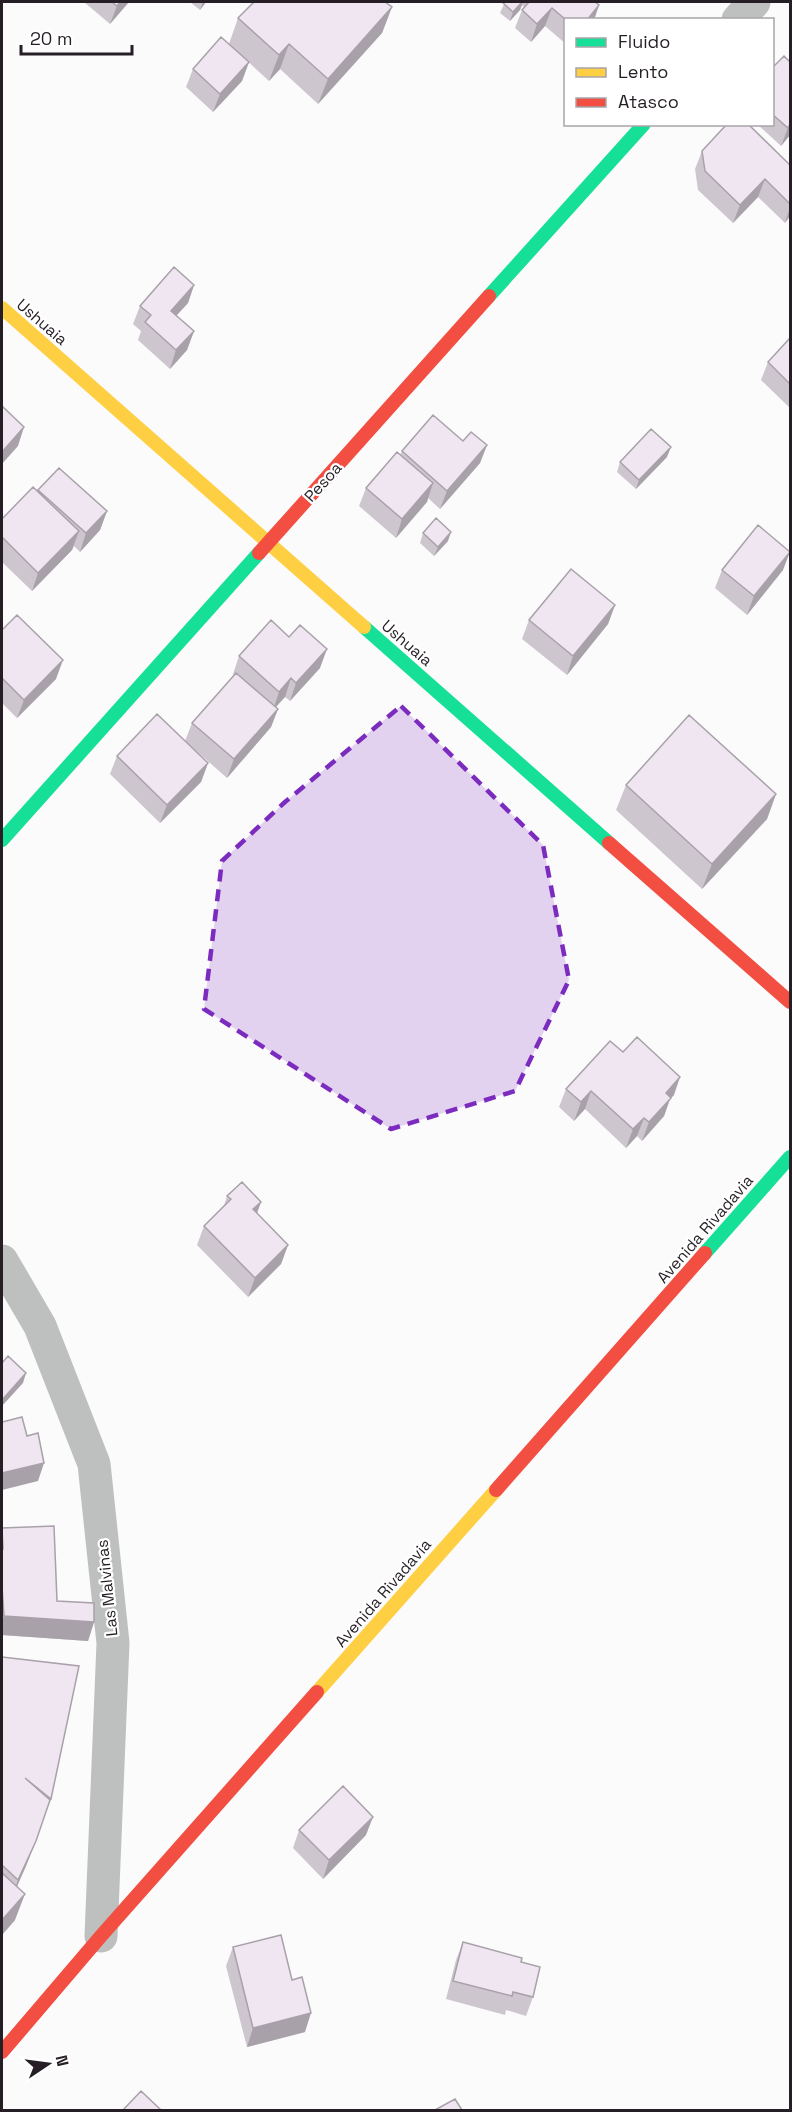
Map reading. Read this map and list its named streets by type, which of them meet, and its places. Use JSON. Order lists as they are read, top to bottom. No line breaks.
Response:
{"streets":{"street":["Ushuaia","Pesoa","Avenida Rivadavia","Las Malvinas"]},"crossings":[["Ushuaia","Pesoa"],["Avenida Rivadavia","Las Malvinas"]],"legend":["Fluido","Lento","Atasco"],"scale_bar":"20 m","north":"right"}
